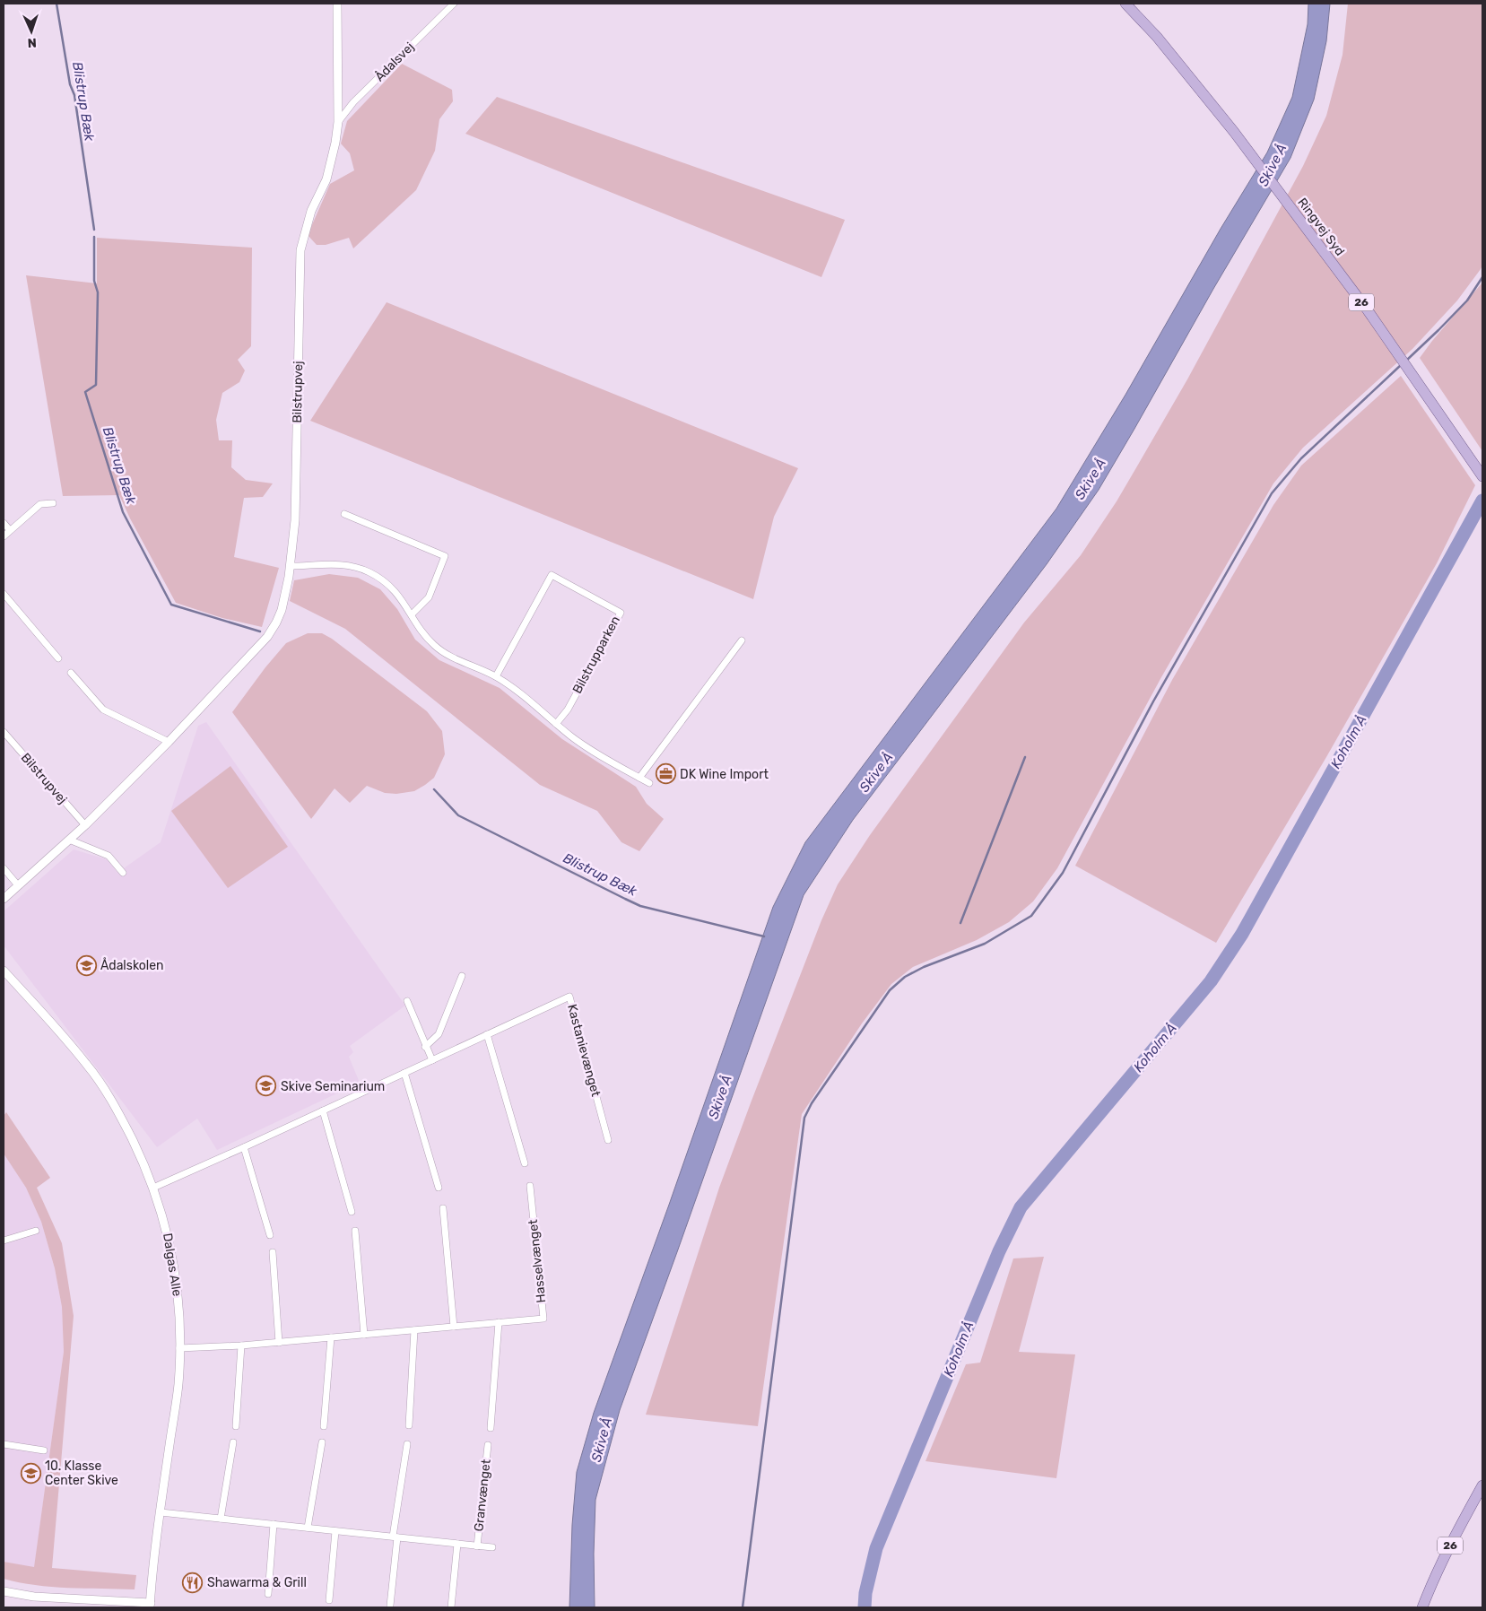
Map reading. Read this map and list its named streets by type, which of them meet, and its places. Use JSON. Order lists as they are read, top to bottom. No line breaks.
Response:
{"streets":{"main road":["Ringvej Syd","26"],"street":["Ådalsvej","Bilstrupvej","Bilstrupparken","Kastanievænget","Hasselvænget","Dalgas Alle","Granvænget"]},"crossings":[["Ådalsvej","Bilstrupvej"],["Kastanievænget","Dalgas Alle"],["Hasselvænget","Dalgas Alle"],["Dalgas Alle","Granvænget"]],"water":["Blistrup Bæk","Skive Å","Koholm Å"],"places":{"office":["DK Wine Import"],"school or university":["Ådalskolen","Skive Seminarium","10. Klasse Center Skive"],"restaurant":["Shawarma & Grill"]},"north":"bottom"}
